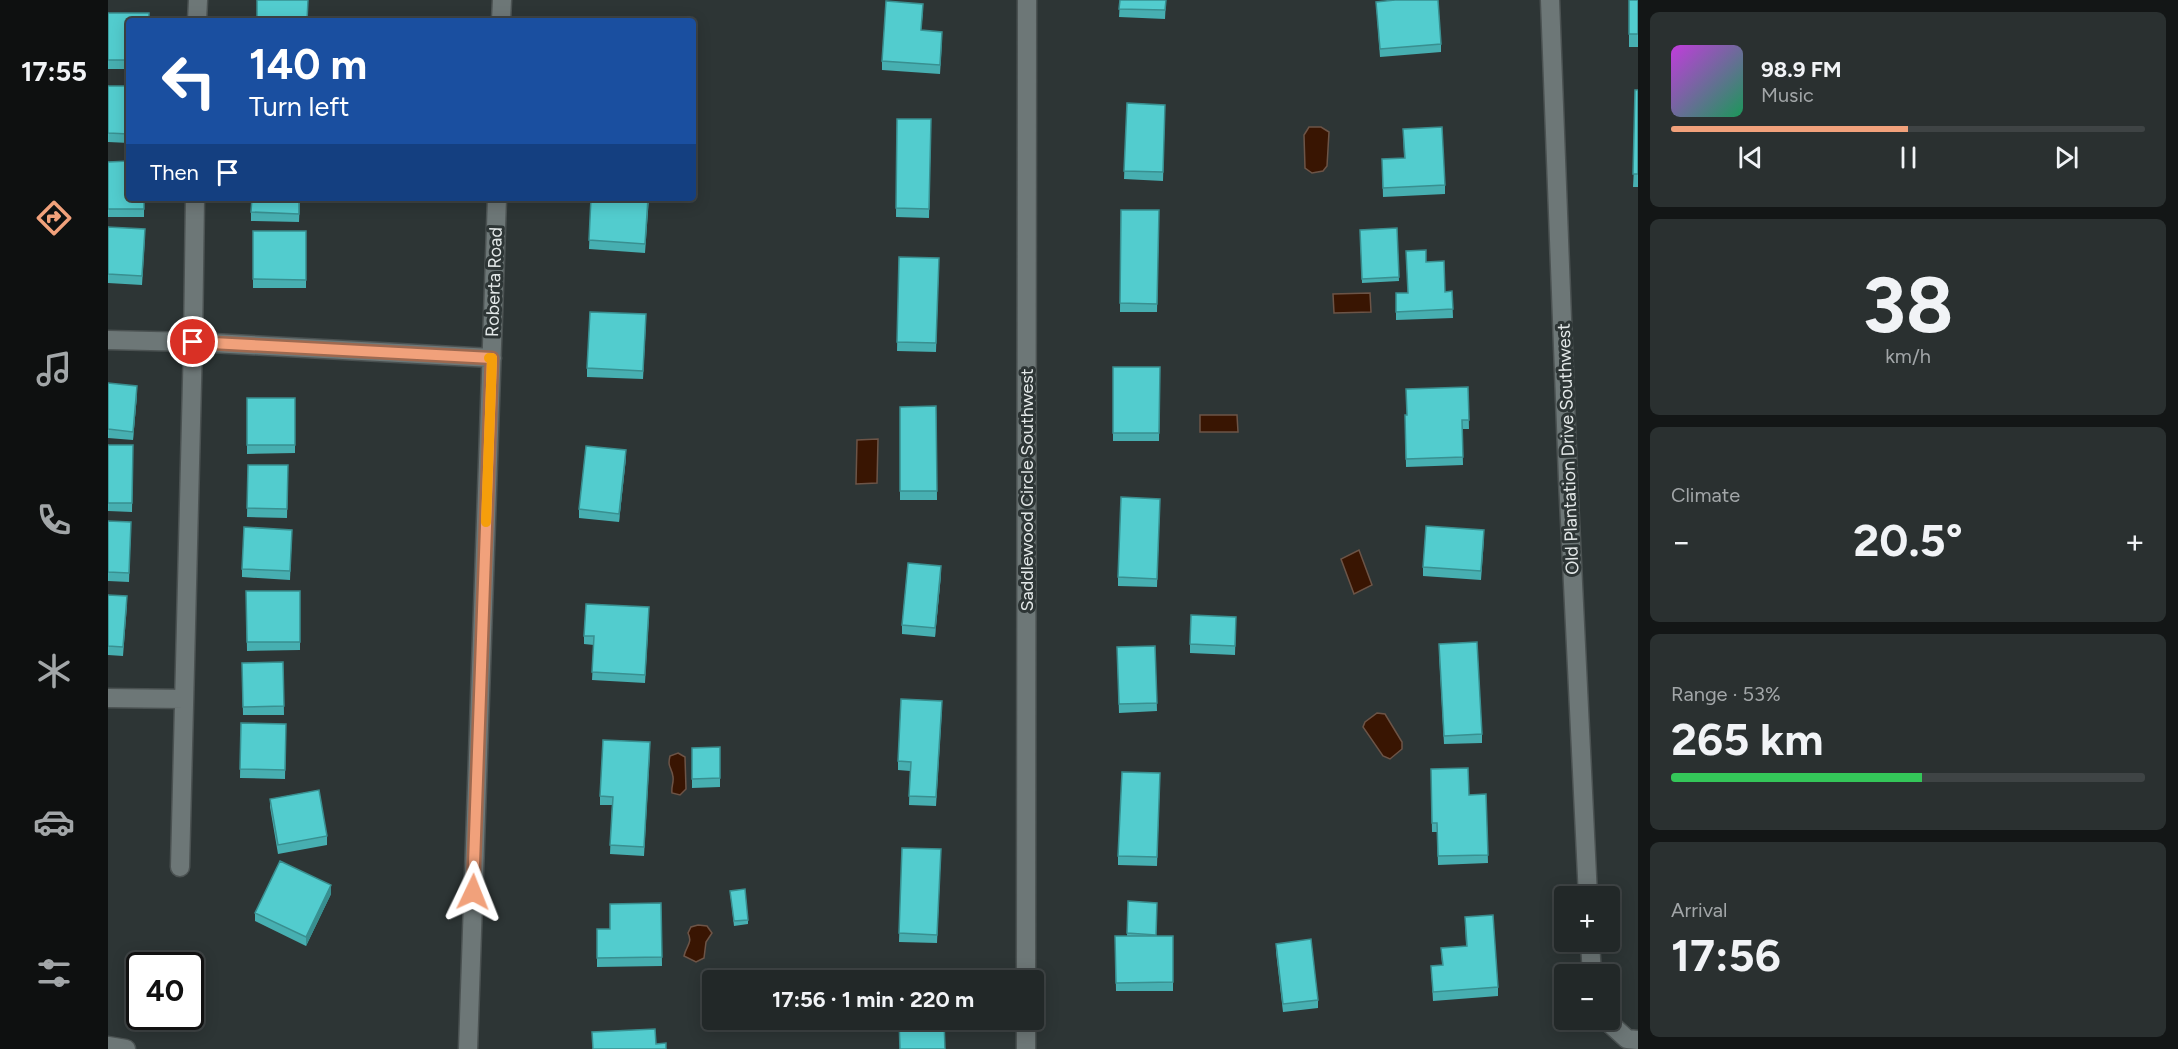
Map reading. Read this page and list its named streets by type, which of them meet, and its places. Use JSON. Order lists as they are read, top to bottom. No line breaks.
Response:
{"streets":{"street":["Roberta Road","Old Plantation Drive Southwest","Saddlewood Circle Southwest"]},"page":{"tabs":"17:55","turn":["140 m","Turn left"],"song":["98.9 FM","Music"],"then":"Then","tile":[["38","km/h"],"Climate",["Range · 53%","265 km"],["Arrival","17:56"]],"heat":["−","20.5°","+"],"map_buttons":["+","−"],"limit":"40","trip":"17:56 · 1 min · 220 m"}}
